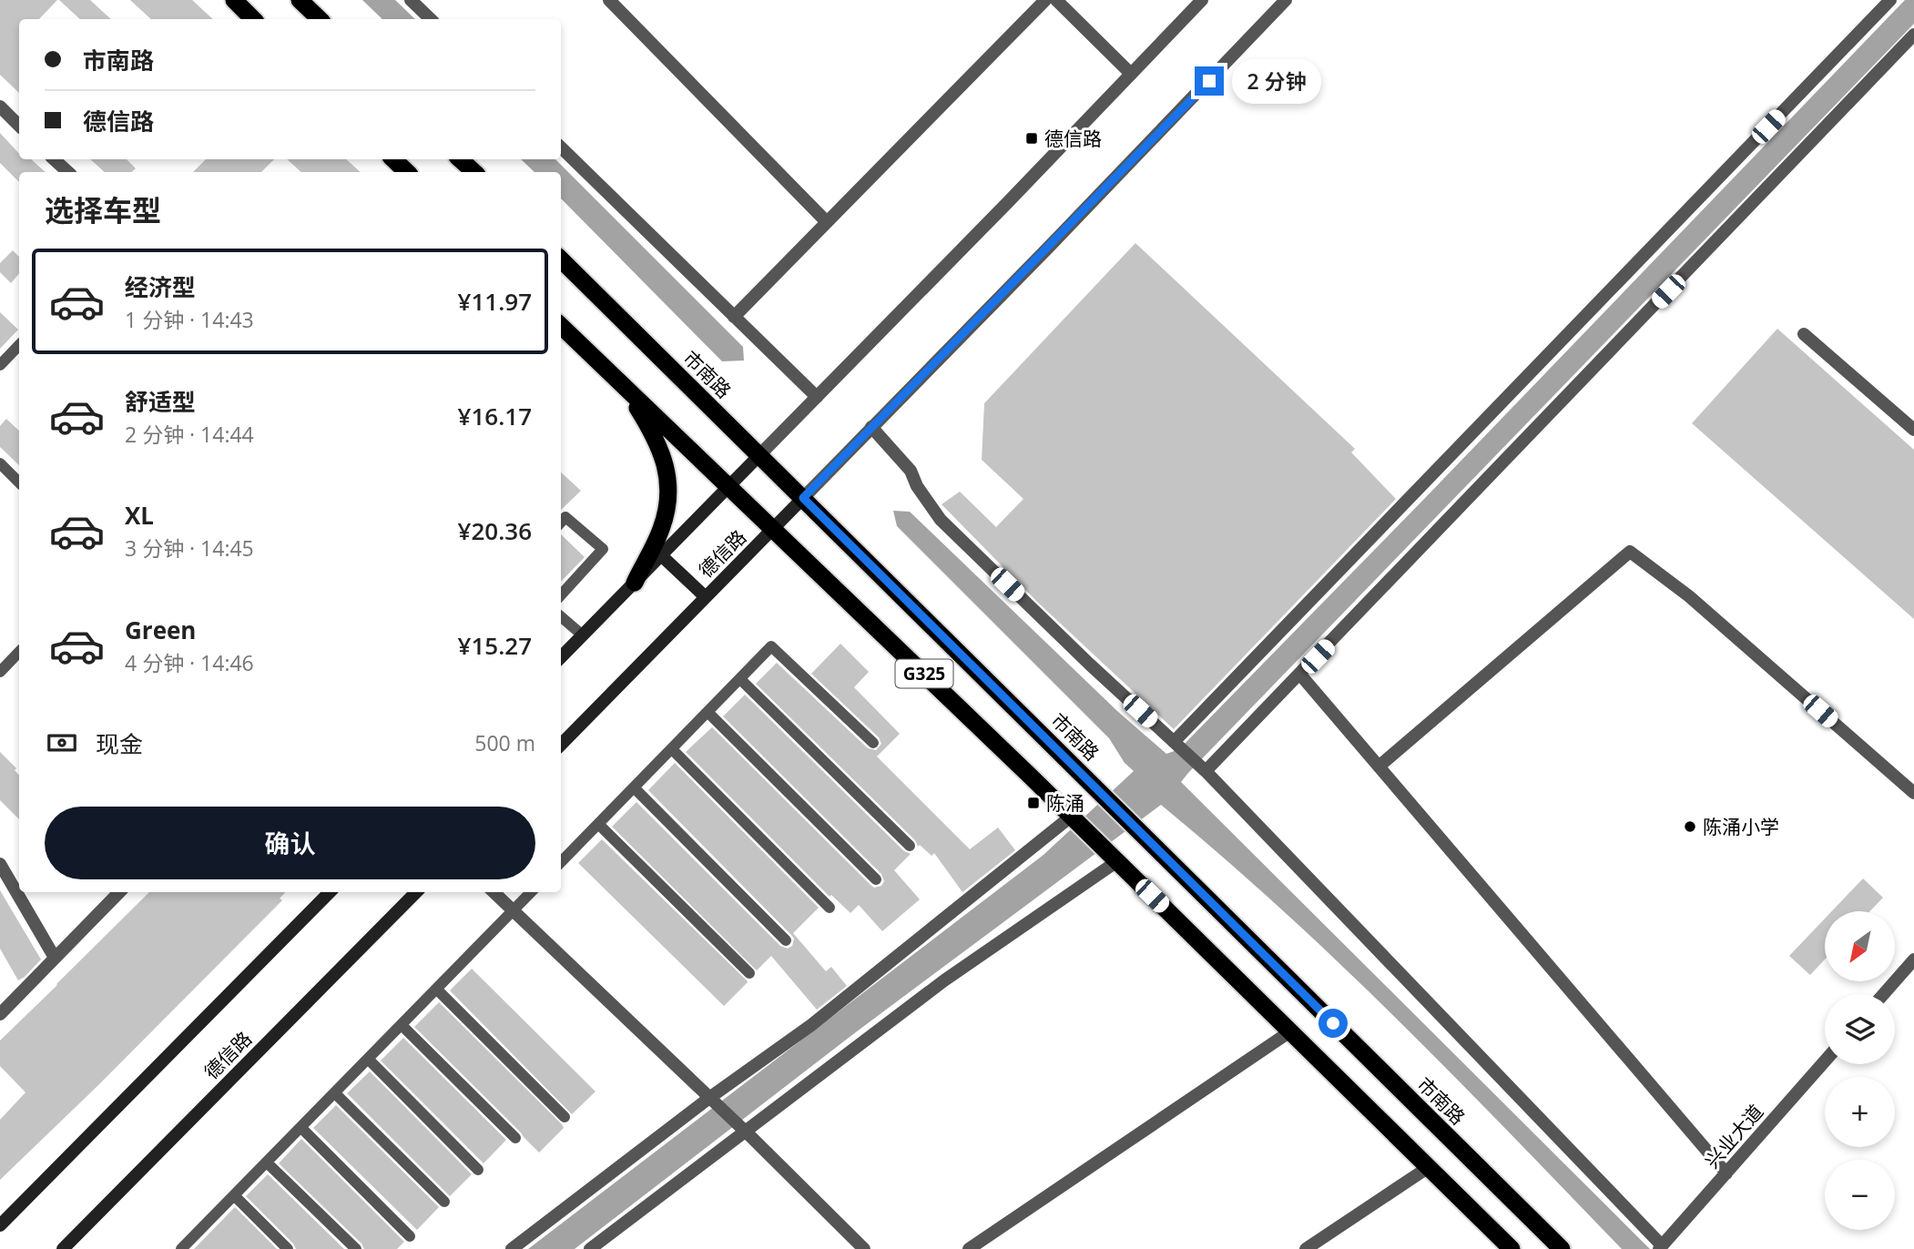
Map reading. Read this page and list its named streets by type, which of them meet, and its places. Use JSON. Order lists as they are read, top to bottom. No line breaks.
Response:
{"streets":{"highway":["市南路","G325"],"main road":["德信路"],"street":["兴业大道"]},"crossings":[["市南路","德信路"],["德信路","G325"]],"places":{"transit":["德信路","陈涌"],"other":["陈涌小学"]},"north":"bottom left","page":{"banner":["市南路","德信路"],"bubble":"2 分钟","heading":"选择车型","list":[{"name":"经济型","note":"1 分钟 · 14:43","value":"¥11.97"},{"name":"舒适型","note":"2 分钟 · 14:44","value":"¥16.17"},{"name":"XL","note":"3 分钟 · 14:45","value":"¥20.36"},{"name":"Green","note":"4 分钟 · 14:46","value":"¥15.27"}],"pay":["现金","500 m"],"buttons":"确认","map_buttons":["+","−"]}}
